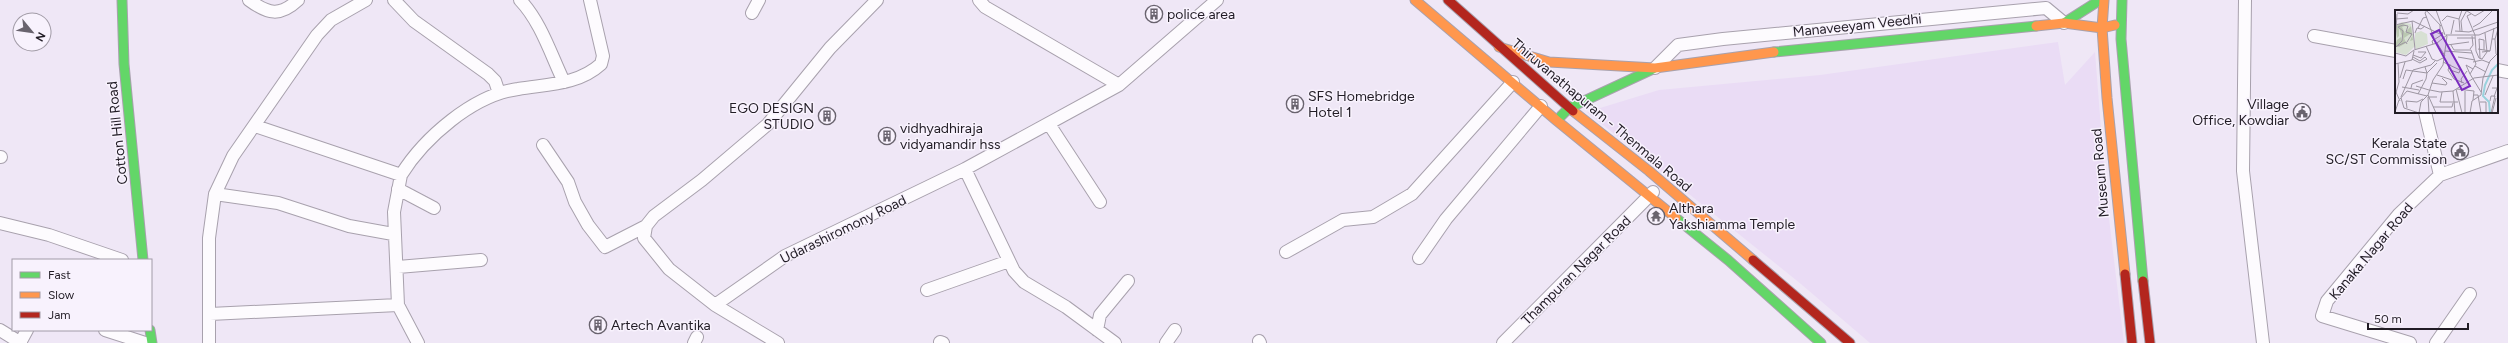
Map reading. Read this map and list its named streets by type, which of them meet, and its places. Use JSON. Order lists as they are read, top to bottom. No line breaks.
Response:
{"streets":{"main road":["Manaveeyam Veedhi","Thiruvanathapuram - Thenmala Road","Cotton Hill Road","Museum Road"],"street":["Udarashiromony Road","Kanaka Nagar Road","Thampuran Nagar Road"]},"crossings":[["Manaveeyam Veedhi","Thiruvanathapuram - Thenmala Road"],["Manaveeyam Veedhi","Museum Road"],["Thiruvanathapuram - Thenmala Road","Thampuran Nagar Road"]],"places":{"building":["police area","SFS Homebridge Hotel 1","EGO DESIGN STUDIO","vidhyadhiraja vidyamandir hss","Artech Avantika"],"public building":["Village Office, Kowdiar","Kerala State SC/ST Commission"],"temple":["Althara Yakshiamma Temple"]},"legend":["Fast","Slow","Jam"],"scale_bar":"50 m","north":"bottom right"}
